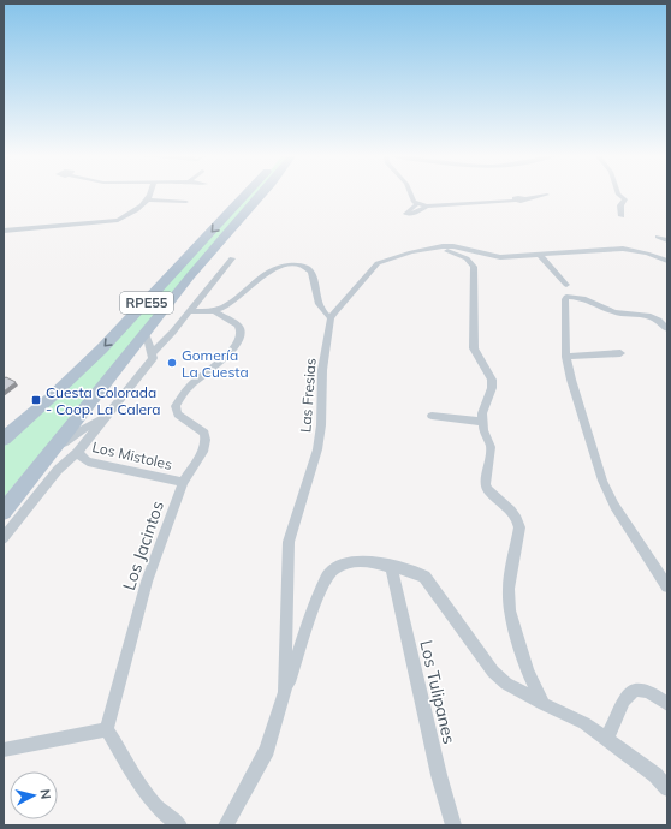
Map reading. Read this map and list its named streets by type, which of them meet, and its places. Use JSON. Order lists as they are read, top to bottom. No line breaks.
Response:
{"streets":{"main road":["RPE55"],"street":["Las Fresias","Los Mistoles","Los Jacintos","Los Tulipanes"]},"crossings":[["Los Mistoles","Los Jacintos"]],"places":{"other":["Gomería La Cuesta"],"transit":["Cuesta Colorada - Coop. La Calera"]},"north":"right"}
